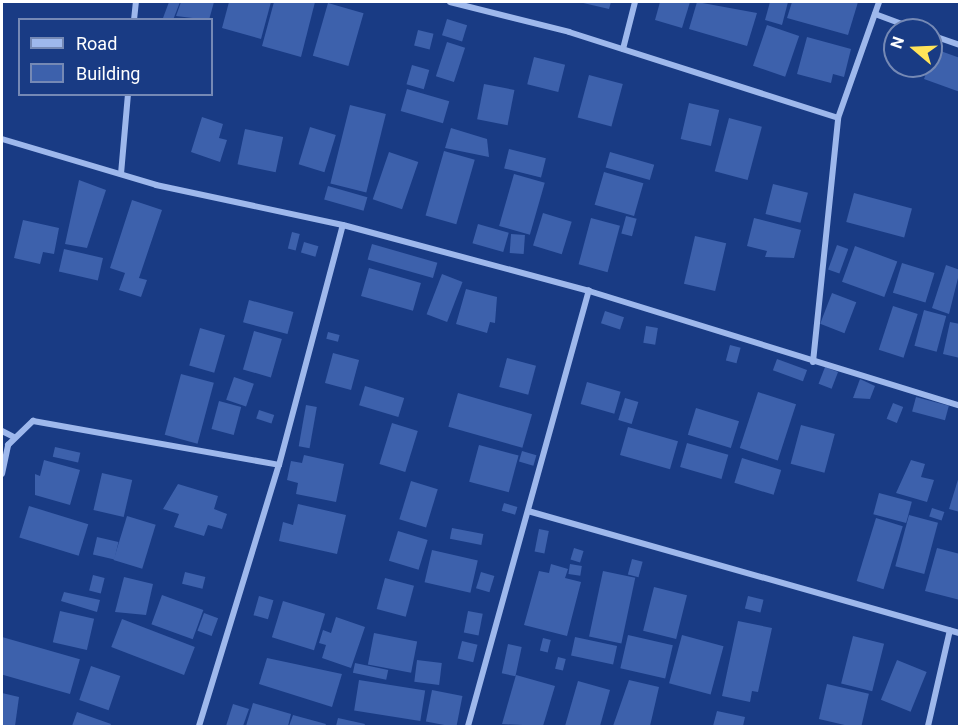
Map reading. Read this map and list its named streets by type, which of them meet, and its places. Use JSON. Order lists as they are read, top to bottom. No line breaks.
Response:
{"legend":["Road","Building"],"north":"left"}
